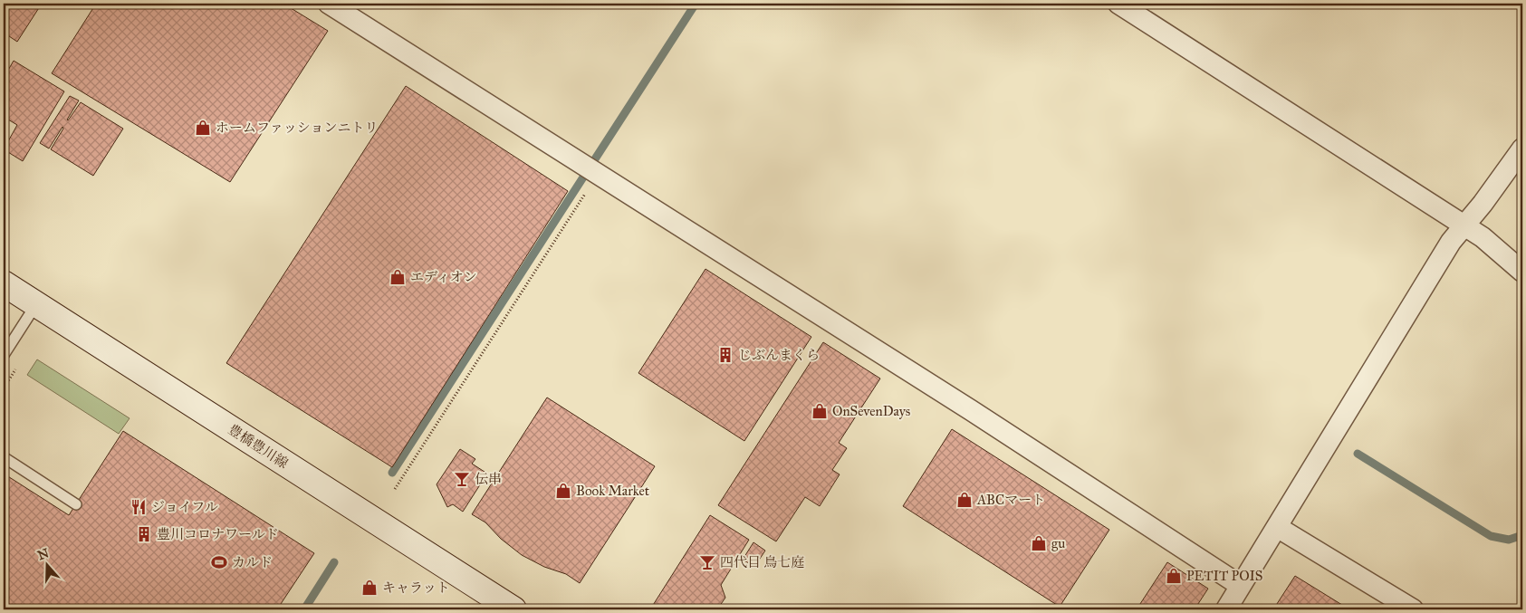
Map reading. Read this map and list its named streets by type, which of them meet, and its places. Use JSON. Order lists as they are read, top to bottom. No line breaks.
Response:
{"streets":{"main road":["豊橋豊川線"]},"places":{"shop":["ホームファッションニトリ","エディオン","OnSevenDays","Book Market","ABCマート","gu","PETIT POIS","キャラット"],"building":["じぶんまくら","豊川コロナワールド"],"bar":["伝串","四代目 鳥七庭"],"restaurant":["ジョイフル"],"sports":["カルド"]},"north":"top"}
